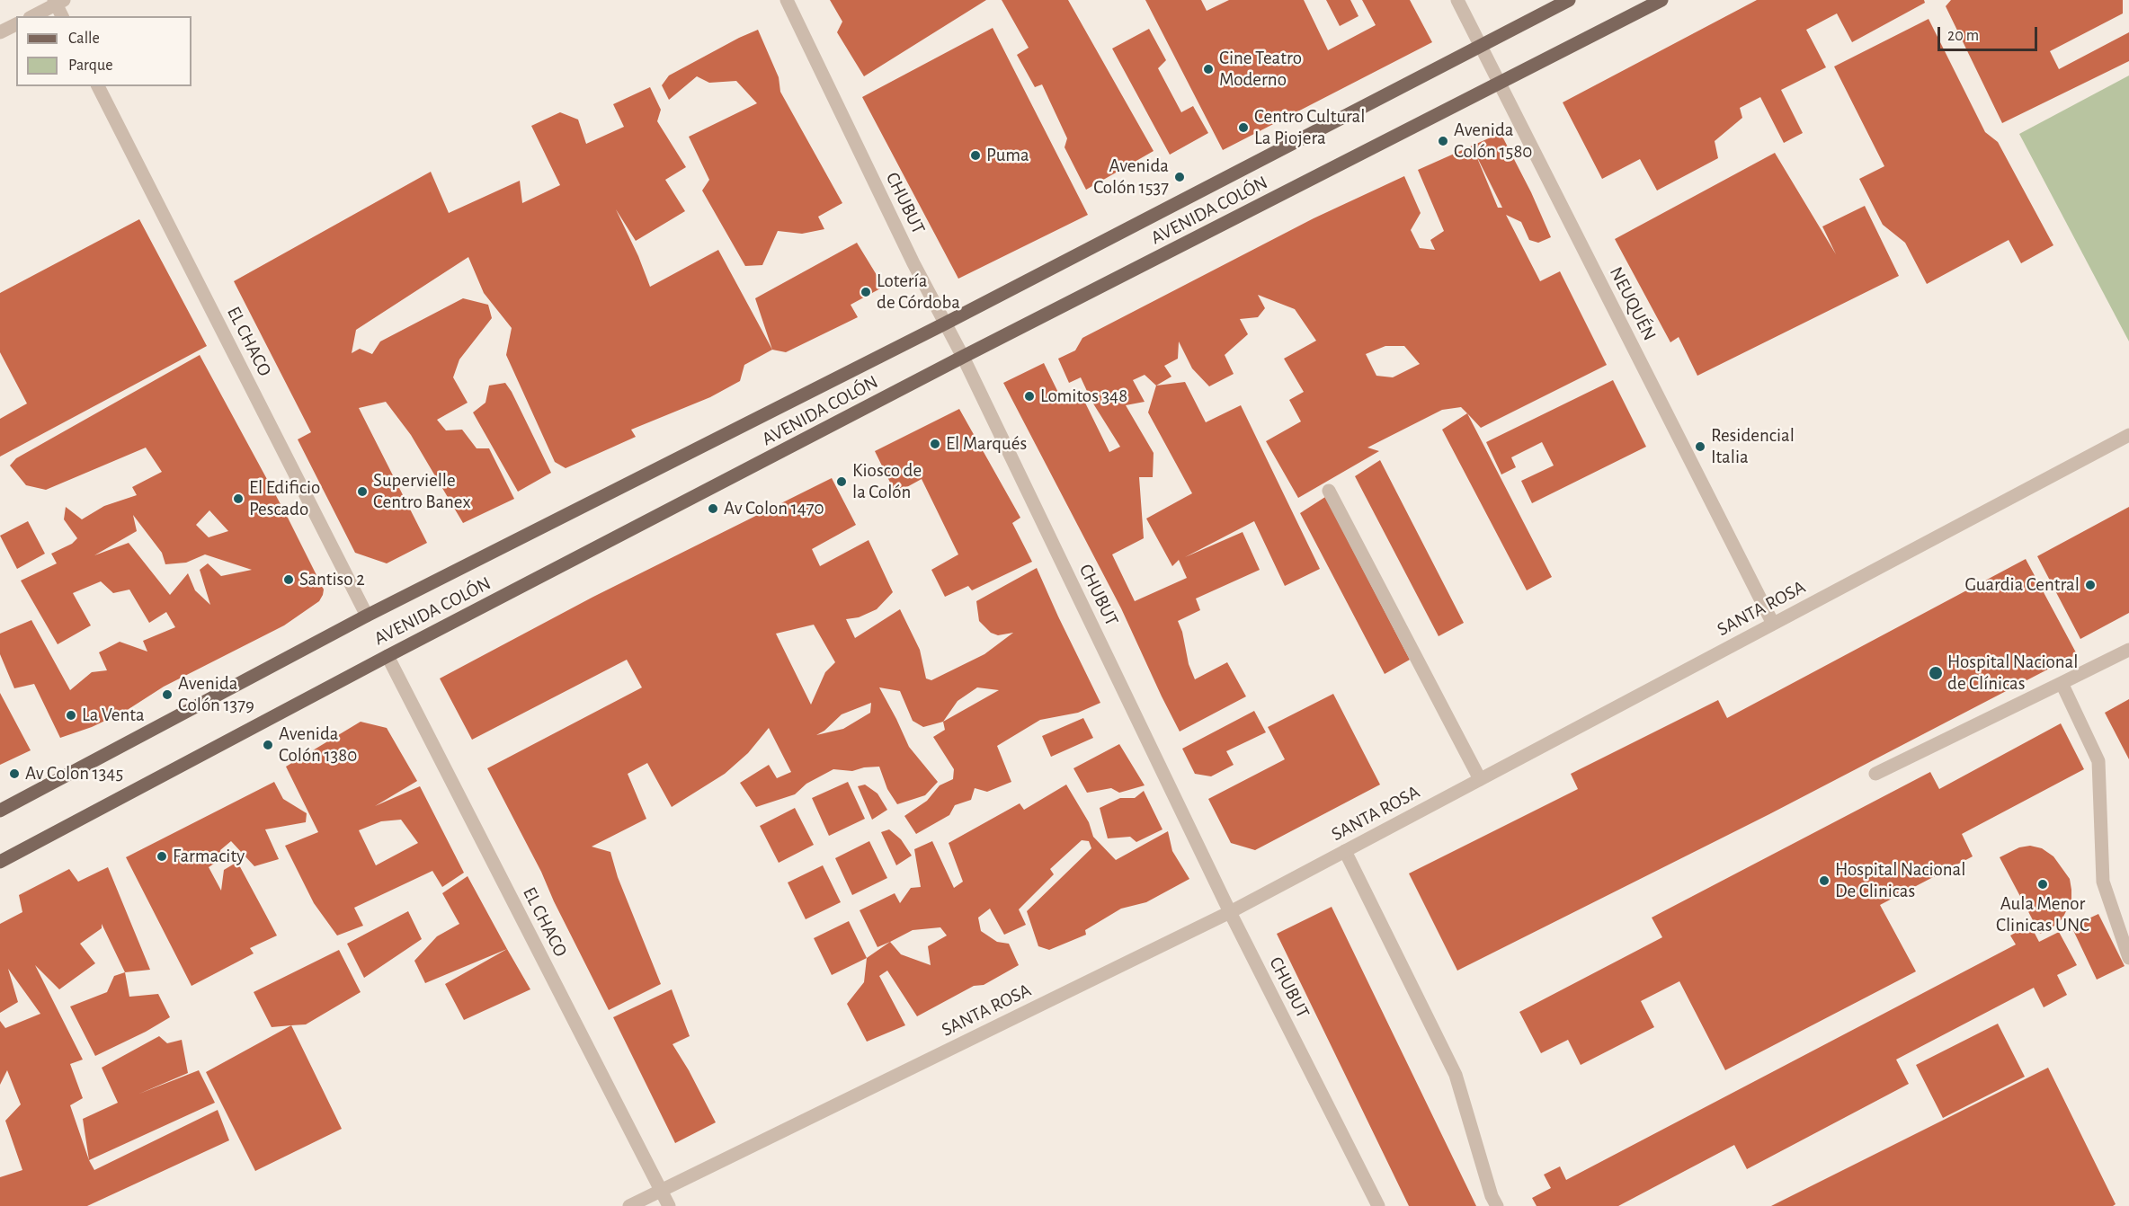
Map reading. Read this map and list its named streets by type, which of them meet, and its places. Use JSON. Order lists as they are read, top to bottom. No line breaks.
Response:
{"streets":{"main road":["AVENIDA COLÓN"],"street":["CHUBUT","NEUQUÉN","EL CHACO","SANTA ROSA"]},"crossings":[["CHUBUT","AVENIDA COLÓN"],["CHUBUT","SANTA ROSA"],["AVENIDA COLÓN","NEUQUÉN"],["AVENIDA COLÓN","EL CHACO"],["NEUQUÉN","SANTA ROSA"],["EL CHACO","SANTA ROSA"]],"places":["Cine Teatro Moderno","Centro Cultural La Piojera","Avenida Colón 1580","Puma","Avenida Colón 1537","Lotería de Córdoba","Lomitos 348","El Marqués","Residencial Italia","Kiosco de la Colón","Supervielle Centro Banex","El Edificio Pescado","Av Colon 1470","Santiso 2","Guardia Central","Hospital Nacional de Clínicas","Avenida Colón 1379","La Venta","Avenida Colón 1380","Av Colon 1345","Farmacity","Hospital Nacional De Clinicas","Aula Menor Clinicas UNC"],"legend":["Calle","Parque"],"scale_bar":"20 m"}
